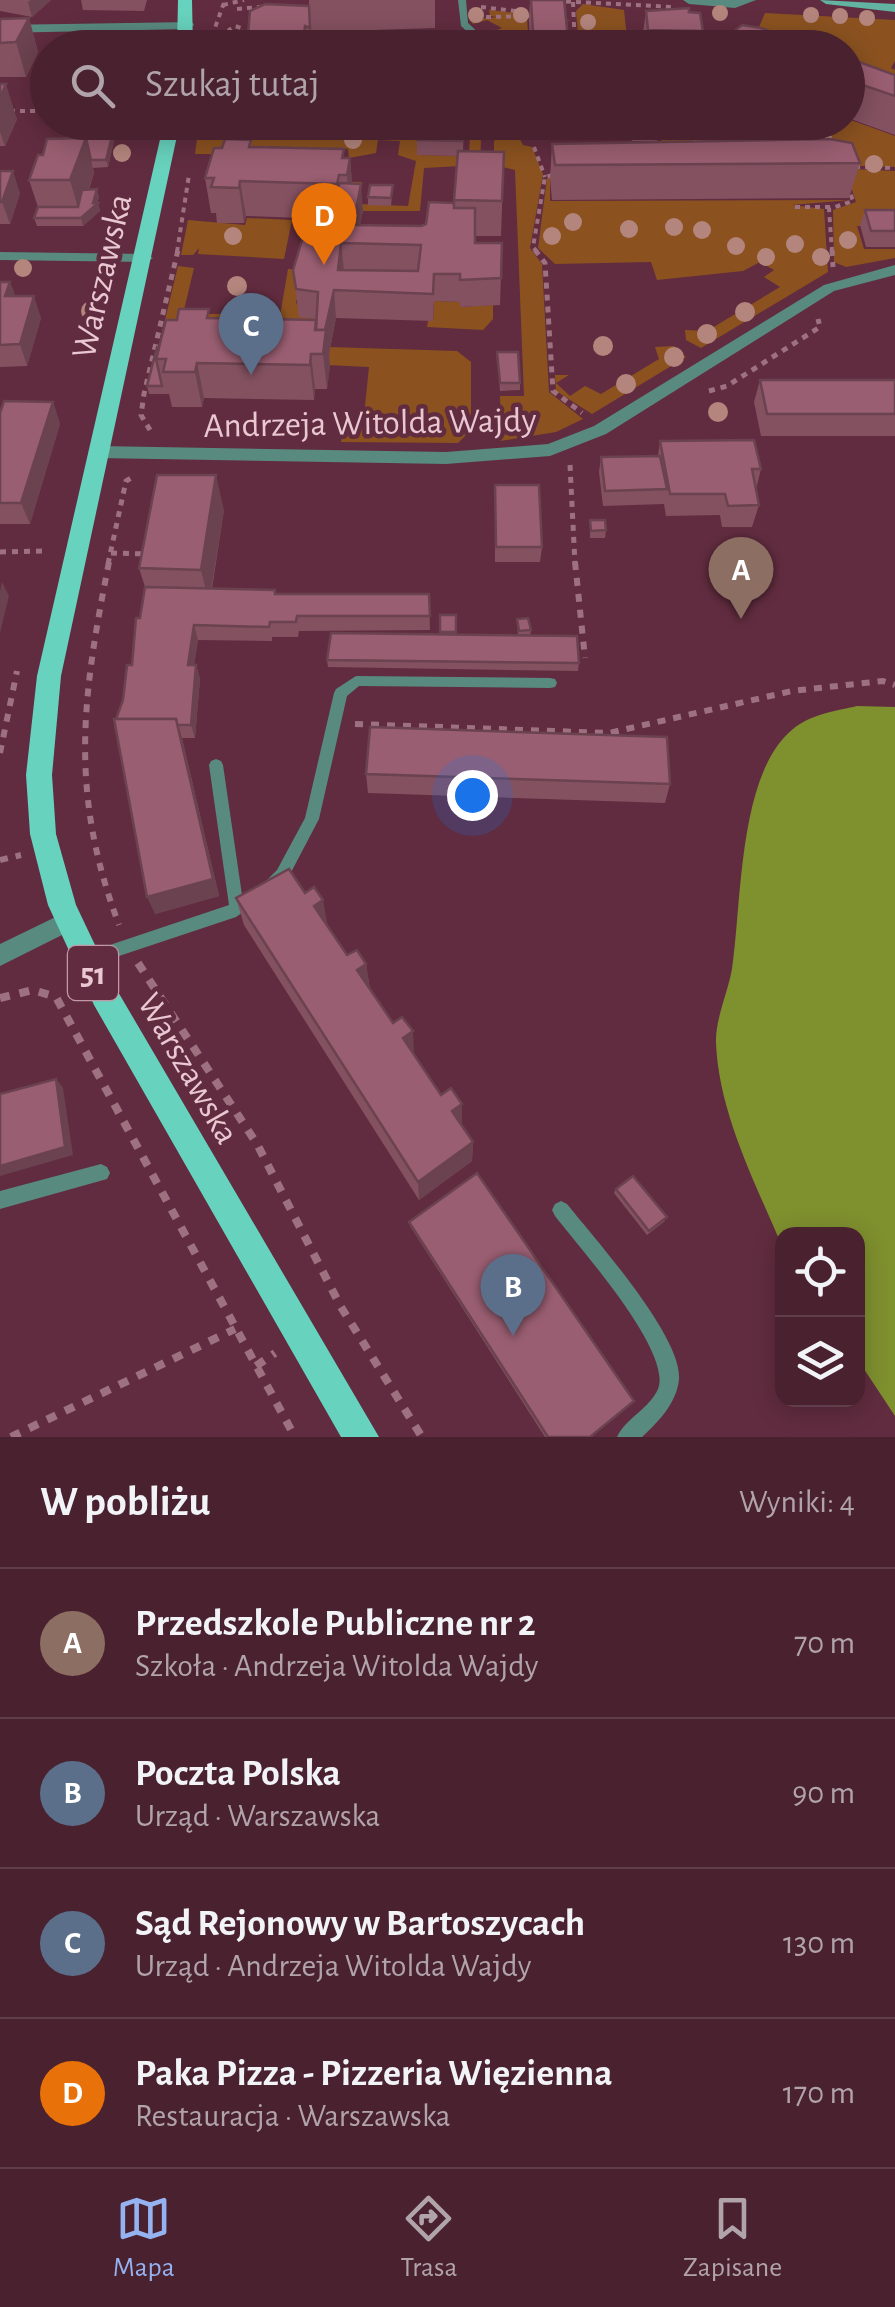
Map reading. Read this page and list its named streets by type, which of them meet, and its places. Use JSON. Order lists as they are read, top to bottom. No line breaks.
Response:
{"streets":{"main road":["Warszawska","51"],"street":["Andrzeja Witolda Wajdy"]},"crossings":[["Warszawska","Andrzeja Witolda Wajdy"]],"page":{"search":"Szukaj tutaj","pins":["D","C","A","B"],"heading":["W pobliżu","Wyniki: 4"],"list":[{"mark":"A","name":"Przedszkole Publiczne nr 2","note":"Szkoła · Andrzeja Witolda Wajdy","value":"70 m"},{"mark":"B","name":"Poczta Polska","note":"Urząd · Warszawska","value":"90 m"},{"mark":"C","name":"Sąd Rejonowy w Bartoszycach","note":"Urząd · Andrzeja Witolda Wajdy","value":"130 m"},{"mark":"D","name":"Paka Pizza - Pizzeria Więzienna","note":"Restauracja · Warszawska","value":"170 m"}],"nav":["Mapa","Trasa","Zapisane"]}}
